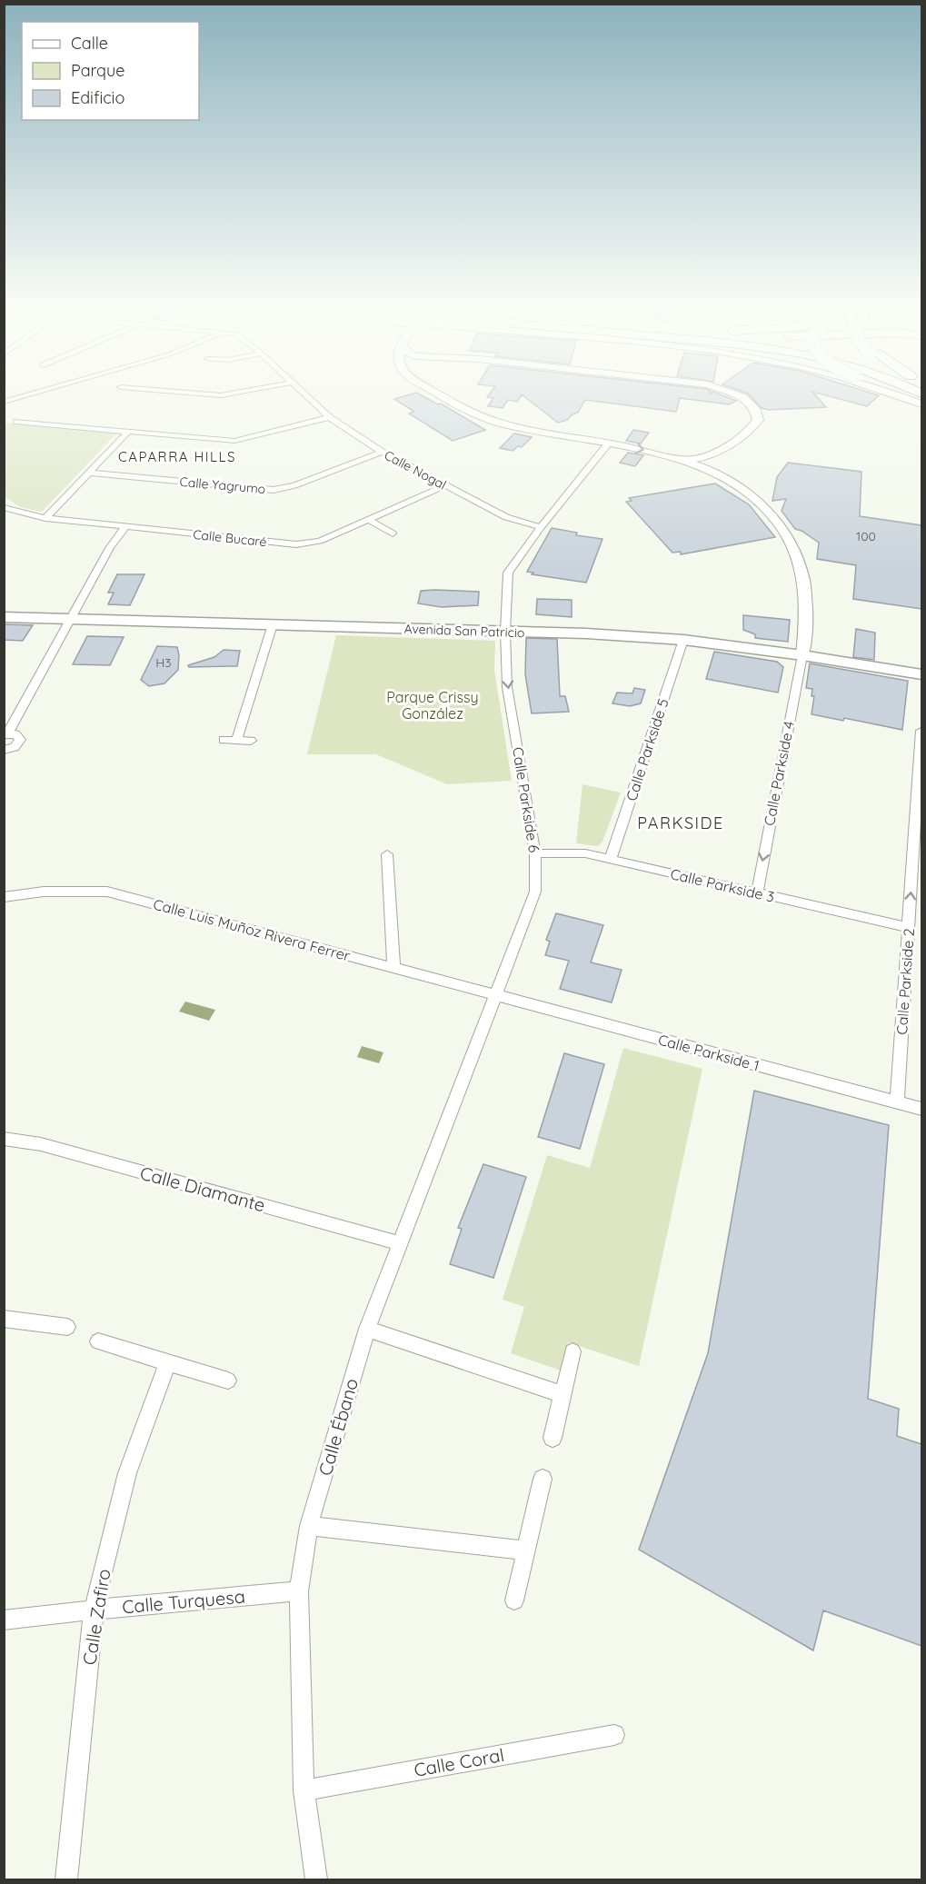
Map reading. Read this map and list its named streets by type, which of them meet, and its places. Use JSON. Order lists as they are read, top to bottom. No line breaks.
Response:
{"streets":{"main road":["Avenida San Patricio"],"street":["Calle Nogal","Calle Yagrumo","Calle Bucaré","Calle Parkside 5","Calle Parkside 4","Calle Parkside 6","Calle Parkside 3","Calle Luis Muñoz Rivera Ferrer","Calle Parkside 2","Calle Parkside 1","Calle Diamante","Calle Ébano","Calle Turquesa","Calle Zafiro","Calle Coral"]},"crossings":[["Calle Nogal","Calle Yagrumo"],["Calle Nogal","Calle Bucaré"],["Avenida San Patricio","Calle Parkside 5"],["Avenida San Patricio","Calle Parkside 4"],["Avenida San Patricio","Calle Parkside 6"],["Calle Parkside 5","Calle Parkside 3"],["Calle Parkside 4","Calle Parkside 3"],["Calle Parkside 6","Calle Parkside 3"],["Calle Parkside 6","Calle Luis Muñoz Rivera Ferrer"],["Calle Parkside 6","Calle Parkside 1"],["Calle Parkside 6","Calle Ébano"],["Calle Parkside 3","Calle Parkside 2"],["Calle Luis Muñoz Rivera Ferrer","Calle Parkside 1"],["Calle Luis Muñoz Rivera Ferrer","Calle Ébano"],["Calle Parkside 2","Calle Parkside 1"],["Calle Parkside 1","Calle Ébano"],["Calle Diamante","Calle Ébano"],["Calle Ébano","Calle Turquesa"],["Calle Ébano","Calle Coral"],["Calle Turquesa","Calle Zafiro"]],"one_way":["Calle Parkside 4","Calle Parkside 6","Calle Parkside 2"],"districts":["CAPARRA HILLS","PARKSIDE"],"parks":["Parque Crissy González"],"house_numbers":["100","H3"],"legend":["Calle","Parque","Edificio"]}
